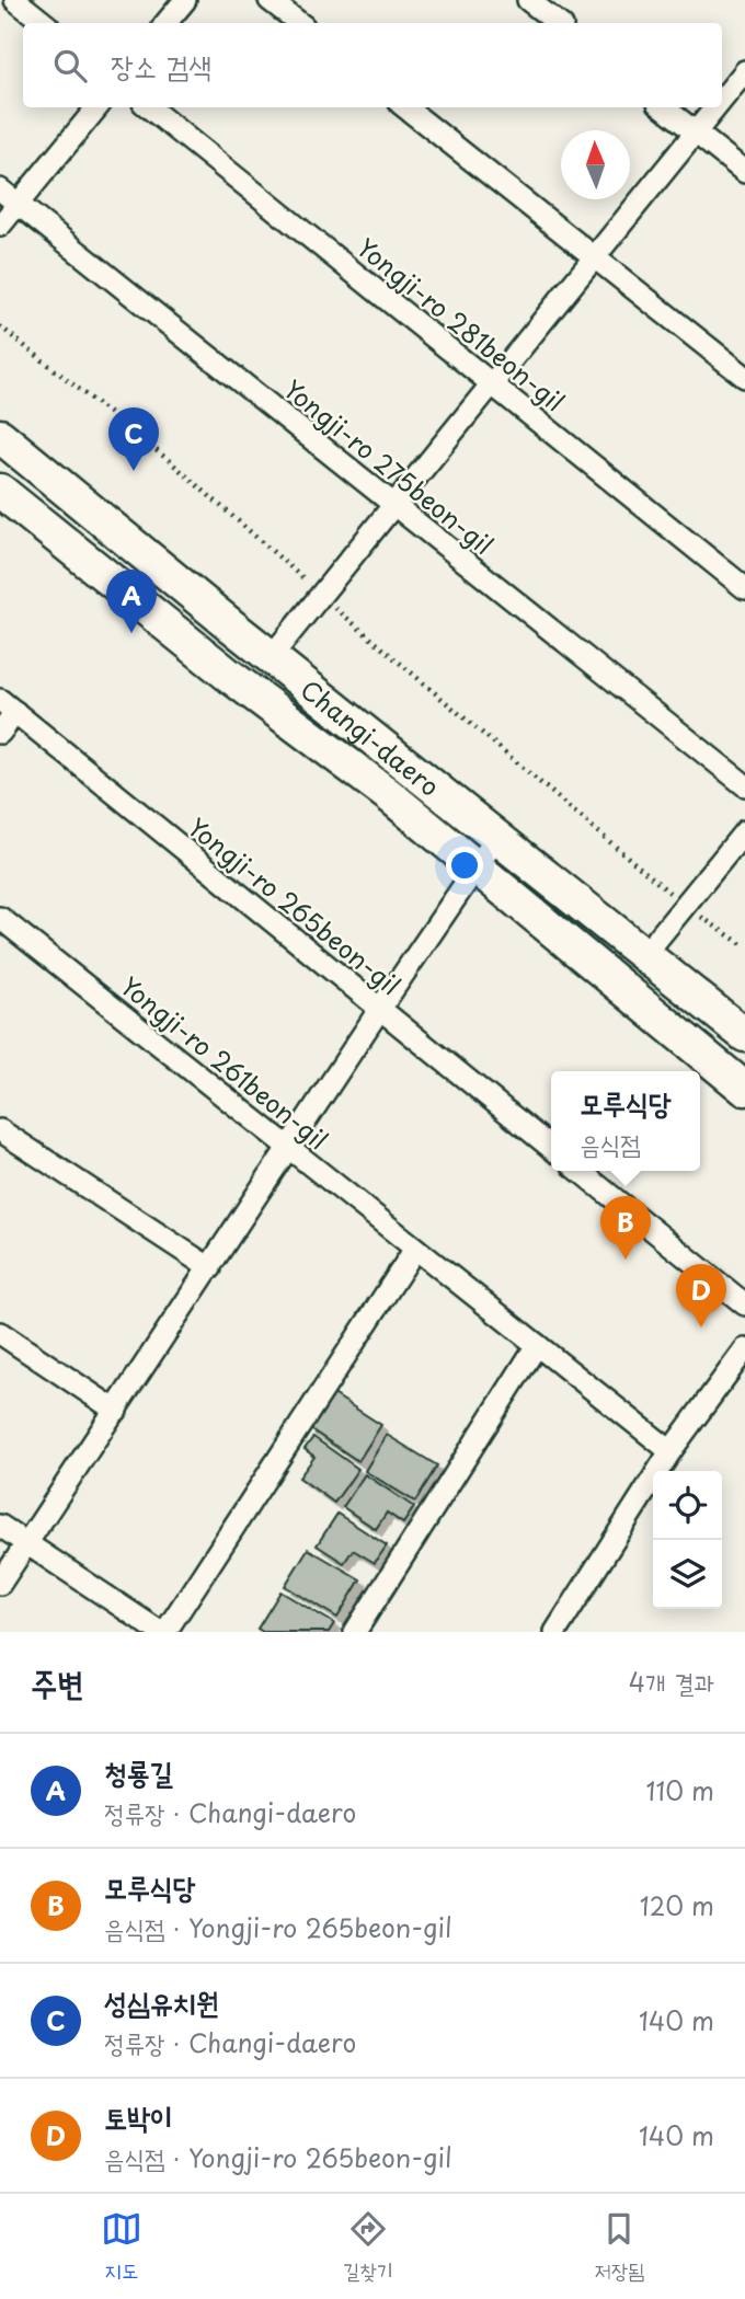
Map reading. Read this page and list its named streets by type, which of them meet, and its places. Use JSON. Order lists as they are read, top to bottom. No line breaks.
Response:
{"streets":{"main road":["Changi-daero"],"street":["Yongji-ro 281beon-gil","Yongji-ro 275beon-gil","Yongji-ro 265beon-gil","Yongji-ro 261beon-gil"]},"north":"top","page":{"search":"장소 검색","pins":["C","A","B","D"],"popup":["모루식당","음식점"],"heading":["주변","4개 결과"],"list":[{"mark":"A","name":"청룡길","note":"정류장 · Changi-daero","value":"110 m"},{"mark":"B","name":"모루식당","note":"음식점 · Yongji-ro 265beon-gil","value":"120 m"},{"mark":"C","name":"성심유치원","note":"정류장 · Changi-daero","value":"140 m"},{"mark":"D","name":"토박이","note":"음식점 · Yongji-ro 265beon-gil","value":"140 m"}],"nav":["지도","길찾기","저장됨"]}}
